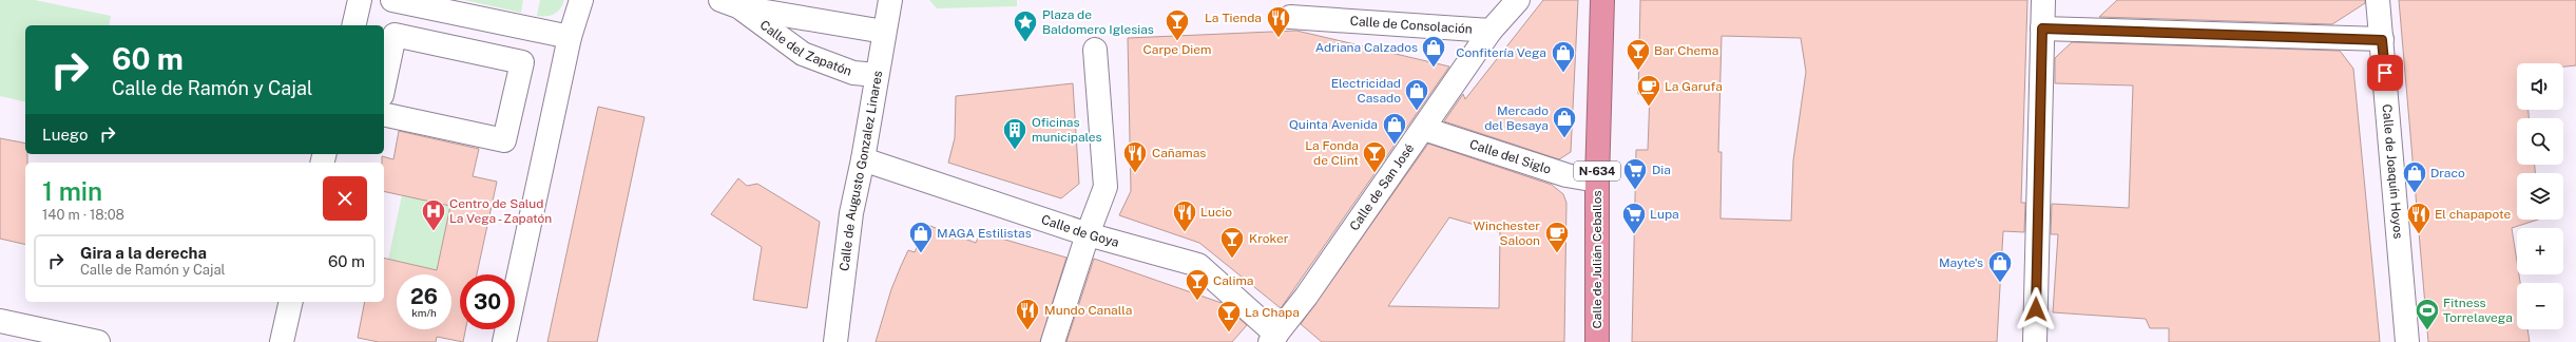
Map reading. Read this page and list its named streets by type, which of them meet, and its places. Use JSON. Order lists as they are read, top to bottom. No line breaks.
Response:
{"streets":{"highway":["N-634","Calle de Julián Ceballos"],"street":["Calle de Consolación","Calle del Zapatón","Calle del Siglo","Calle de Augusto Gonzalez Linares","Calle de Joaquín Hoyos","Calle de San José","Calle de Goya"]},"crossings":[["Calle de Consolación","Calle de San José"],["Calle del Zapatón","Calle de Augusto Gonzalez Linares"],["Calle del Siglo","Calle de San José"],["Calle del Siglo","Calle de Julián Ceballos"],["Calle de Augusto Gonzalez Linares","Calle de Goya"],["Calle de San José","Calle de Goya"]],"places":{"restaurant":["La Tienda","Cañamas","Lucio","El chapapote","Mundo Canalla"],"bar":["Carpe Diem","Bar Chema","La Fonda de Clint","Kroker","Calima","La Chapa"],"place":["Plaza de Baldomero Iglesias"],"shop":["Adriana Calzados","Confitería Vega","Electricidad Casado","Mercado del Besaya","Quinta Avenida","Draco","MAGA Estilistas","Mayte's"],"cafe":["La Garufa","Winchester Saloon"],"building":["Oficinas municipales"],"supermarket":["Dia","Lupa"],"hospital":["Centro de Salud La Vega - Zapatón"],"sports":["Fitness Torrelavega"]},"page":{"turn":["60 m","Calle de Ramón y Cajal"],"map_buttons":["+","−"],"then":"Luego","heading":["1 min","140 m · 18:08"],"list":[{"name":"Gira a la derecha","note":"Calle de Ramón y Cajal","value":"60 m"}],"speed":"26 km/h","limit":"30"}}
